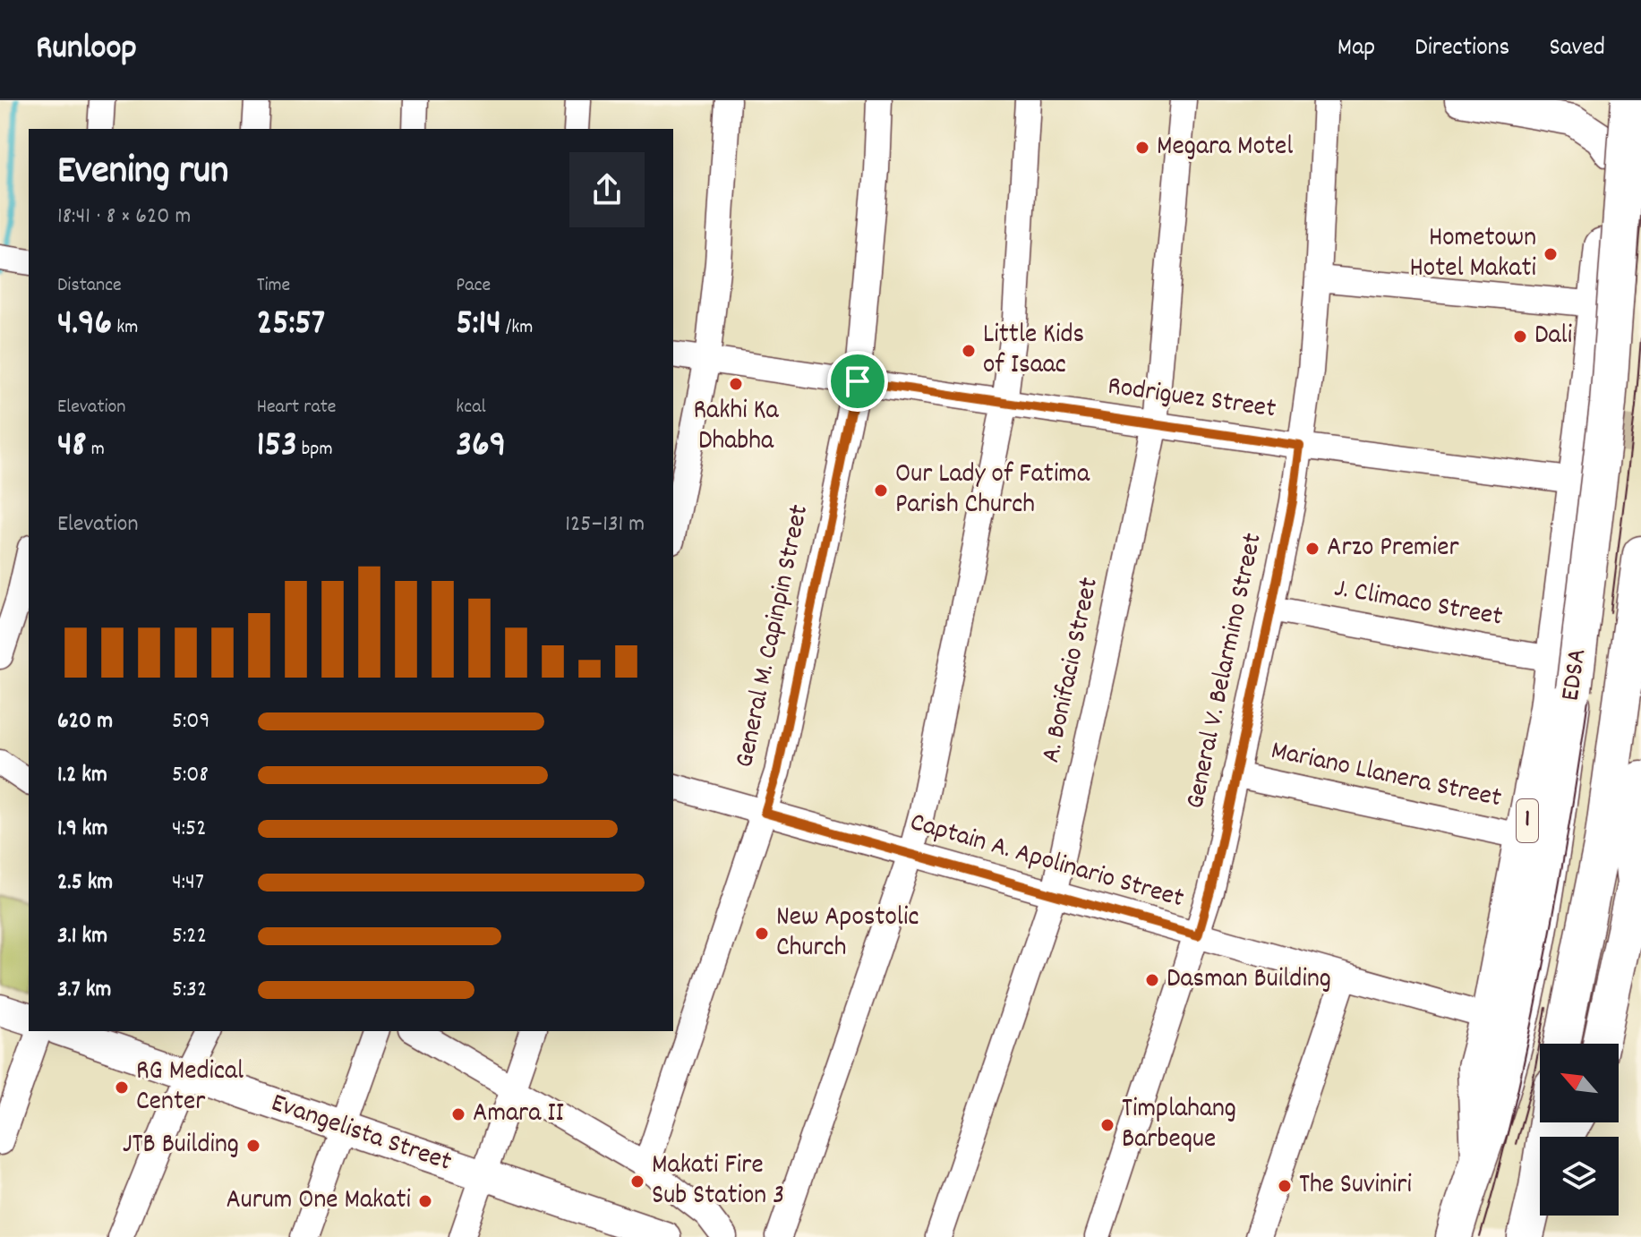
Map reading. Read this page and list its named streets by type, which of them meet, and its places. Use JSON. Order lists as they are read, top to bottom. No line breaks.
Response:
{"streets":{"highway":["EDSA","1"],"main road":["Evangelista Street"],"street":["Rodriguez Street","J. Climaco Street","General M. Capinpin Street","A. Bonifacio Street","General V. Belarmino Street","Mariano Llanera Street","Captain A. Apolinario Street"]},"crossings":[["Rodriguez Street","General M. Capinpin Street"],["Rodriguez Street","A. Bonifacio Street"],["Rodriguez Street","General V. Belarmino Street"],["Rodriguez Street","1"],["J. Climaco Street","General V. Belarmino Street"],["J. Climaco Street","1"],["General M. Capinpin Street","Captain A. Apolinario Street"],["A. Bonifacio Street","Captain A. Apolinario Street"],["General V. Belarmino Street","Mariano Llanera Street"],["General V. Belarmino Street","Captain A. Apolinario Street"],["EDSA","1"],["Mariano Llanera Street","1"],["1","Captain A. Apolinario Street"]],"places":["Megara Motel","Hometown Hotel Makati","Dali","Little Kids of Isaac","Rakhi Ka Dhabha","Our Lady of Fatima Parish Church","Arzo Premier","New Apostolic Church","Dasman Building","RG Medical Center","Amara II","Timplahang Barbeque","JTB Building","Makati Fire Sub Station 3","The Suviniri","Aurum One Makati"],"north":"top left","page":{"header":"Runloop","nav":["Map","Directions","Saved"],"heading":["Evening run","18:41 · 8 × 620 m"],"stats":[["Distance","4.96 km"],["Time","25:57"],["Pace","5:14 /km"],["Elevation","48 m"],["Heart rate","153 bpm"],["kcal","369"]],"chart":["Elevation","125–131 m"],"list":[{"name":"620 m","note":"5:09"},{"name":"1.2 km","note":"5:08"},{"name":"1.9 km","note":"4:52"},{"name":"2.5 km","note":"4:47"},{"name":"3.1 km","note":"5:22"},{"name":"3.7 km","note":"5:32"}]}}
